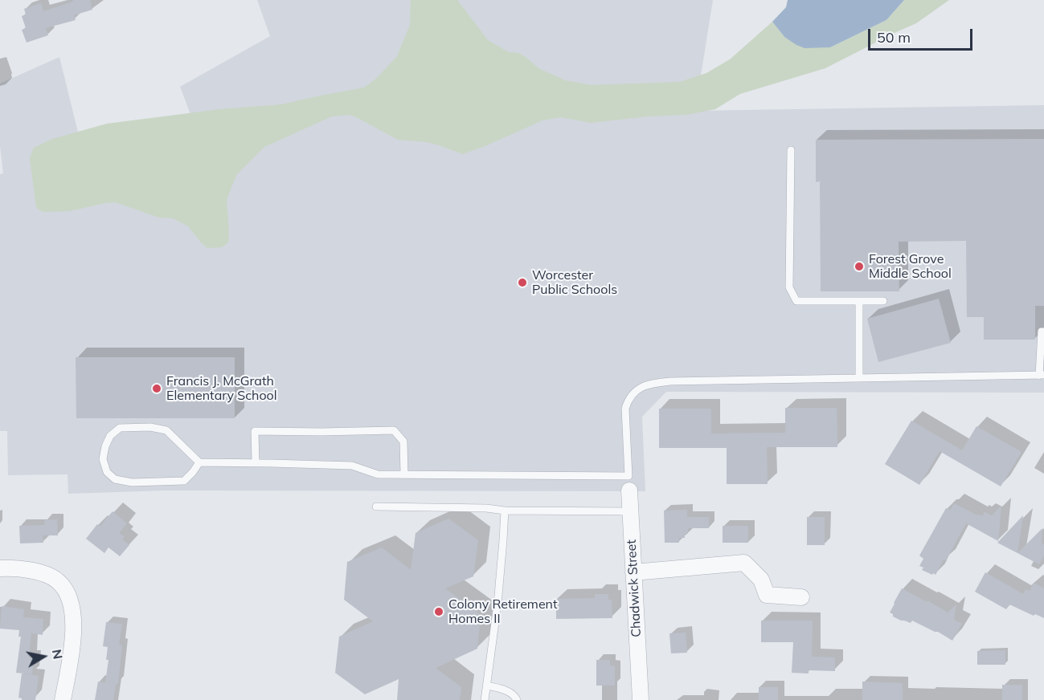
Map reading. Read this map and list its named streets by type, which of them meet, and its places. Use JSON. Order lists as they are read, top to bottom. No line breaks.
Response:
{"streets":{"street":["Chadwick Street"]},"places":["Forest Grove Middle School","Worcester Public Schools","Francis J. McGrath Elementary School","Colony Retirement Homes II"],"scale_bar":"50 m","north":"right"}
